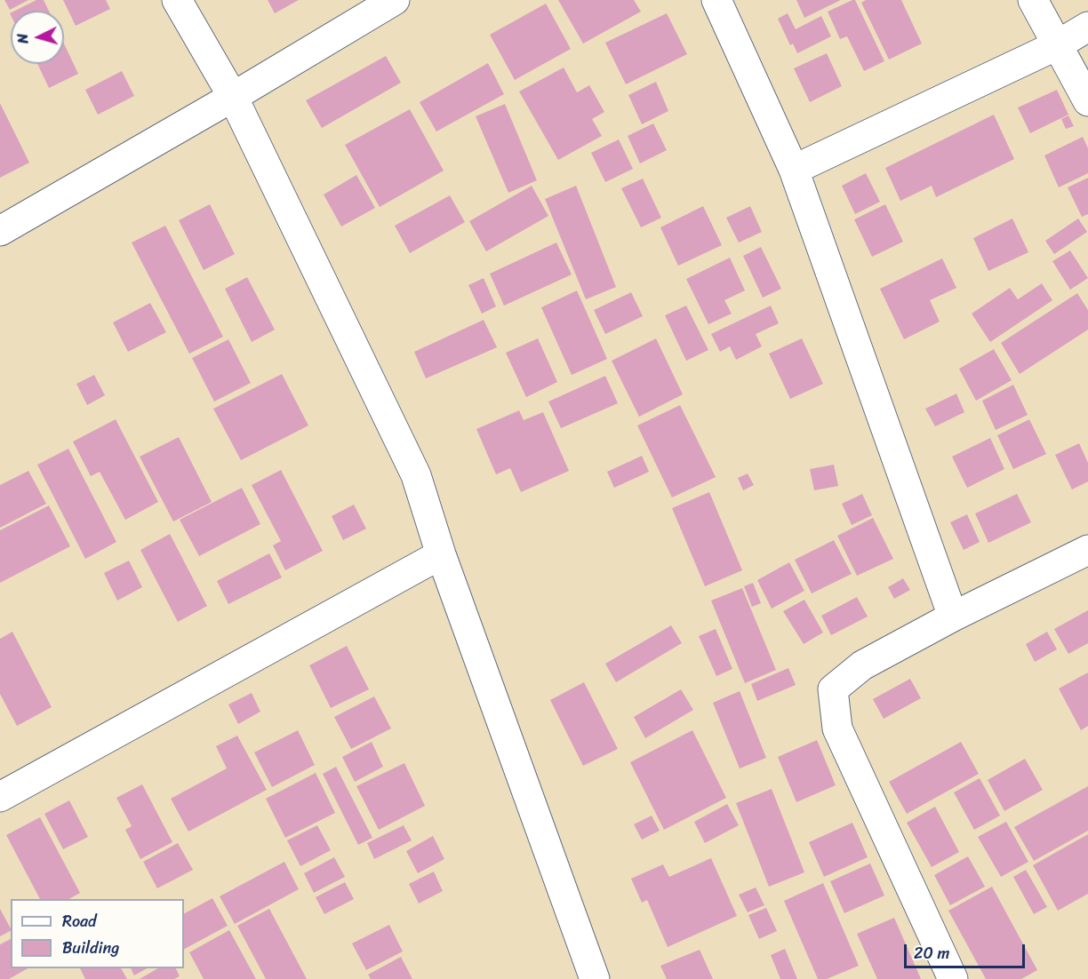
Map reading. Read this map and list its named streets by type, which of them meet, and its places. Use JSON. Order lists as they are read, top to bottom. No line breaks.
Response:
{"legend":["Road","Building"],"scale_bar":"20 m","north":"left"}
